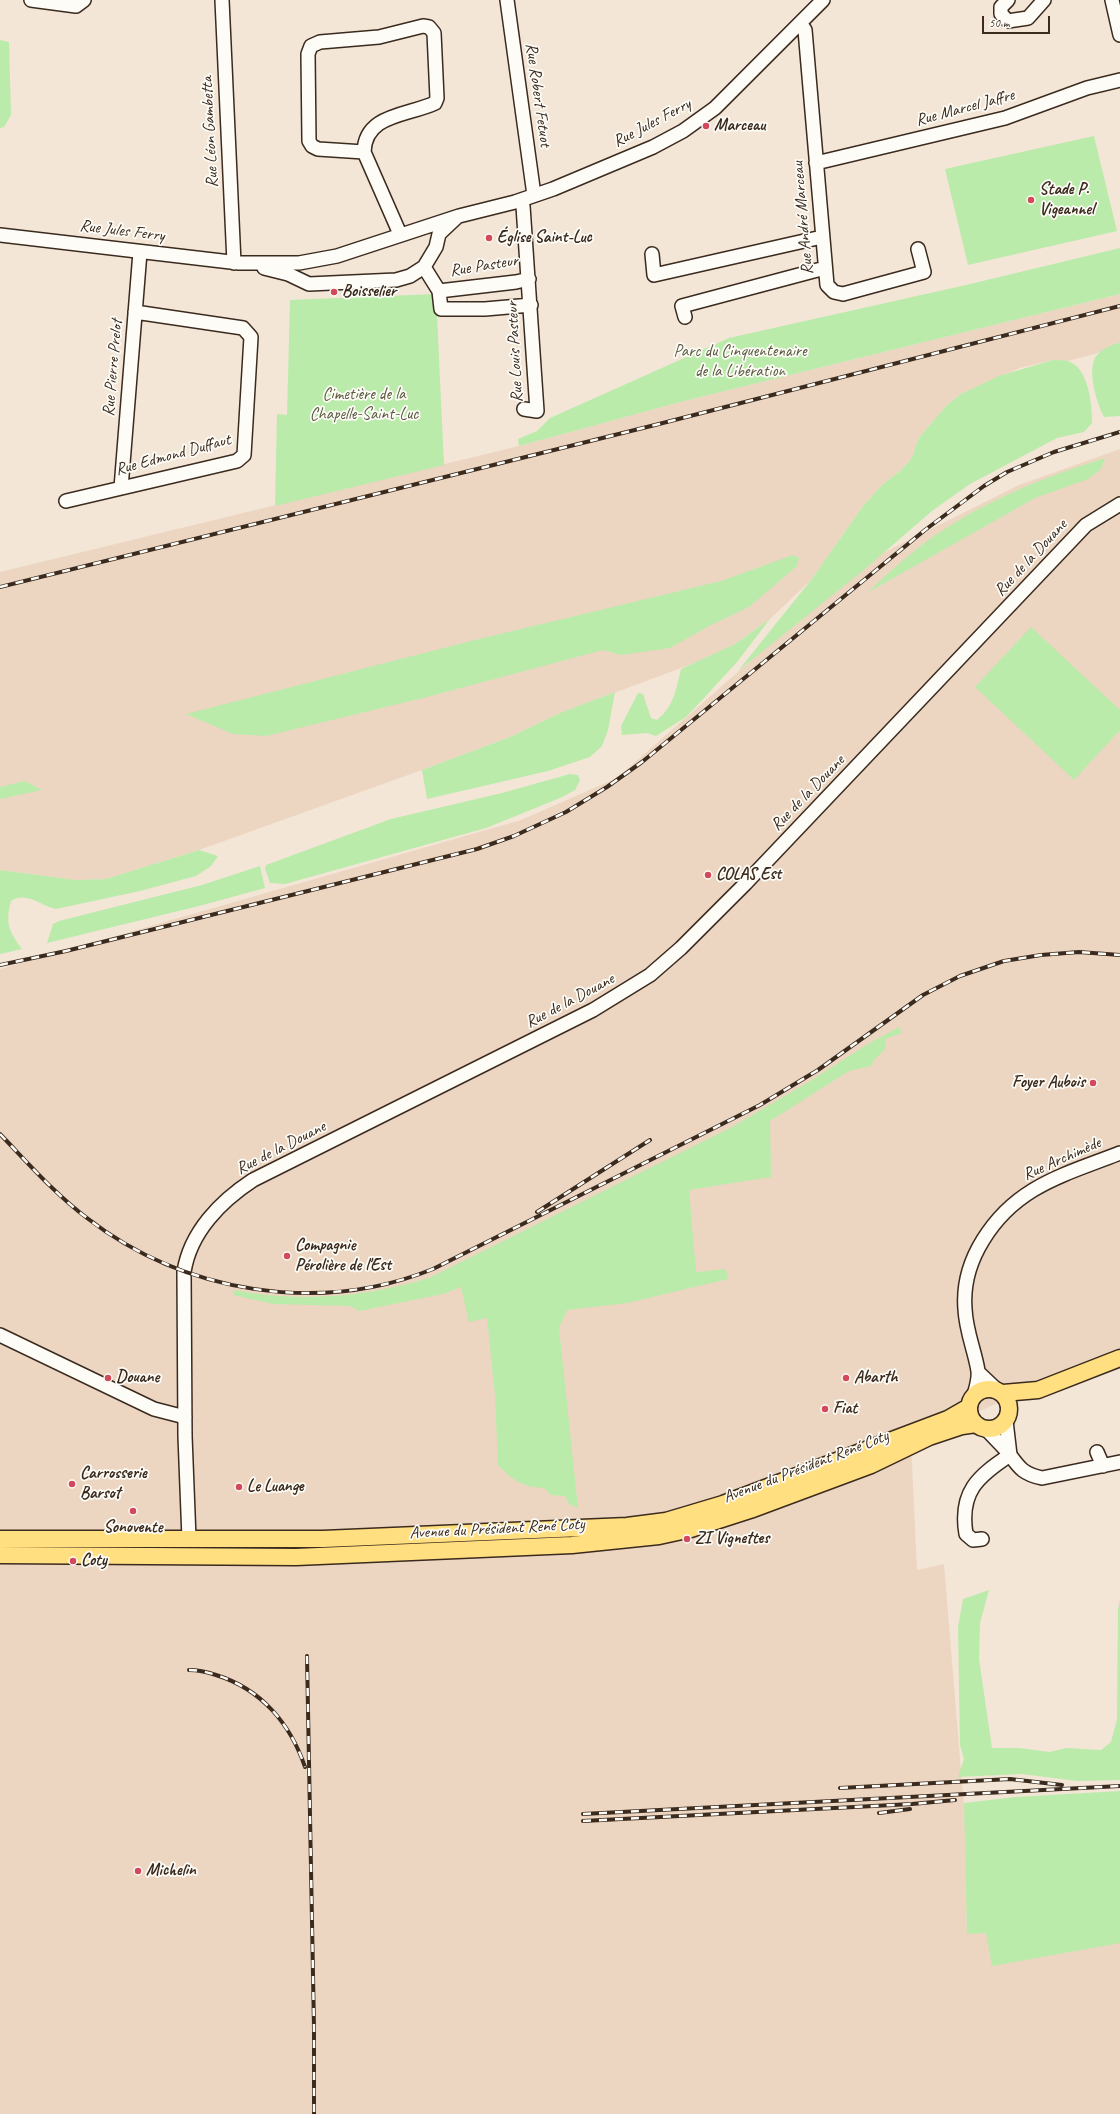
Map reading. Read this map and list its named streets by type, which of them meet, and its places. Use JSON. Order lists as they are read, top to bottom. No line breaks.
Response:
{"streets":{"main road":["Avenue du Président René Coty"],"street":["Rue Robert Fetuot","Rue Marcel Jaffre","Rue Jules Ferry","Rue Léon Gambetta","Rue André Marceau","Rue Pasteur","Rue Louis Pasteur","Rue Pierre Prelot","Rue Edmond Duffaut","Rue de la Douane","Rue Archimède"]},"crossings":[["Rue Robert Fetuot","Rue Jules Ferry"],["Rue Marcel Jaffre","Rue André Marceau"],["Rue Jules Ferry","Rue Léon Gambetta"],["Rue Jules Ferry","Rue André Marceau"],["Rue Jules Ferry","Rue Pasteur"],["Rue Jules Ferry","Rue Pierre Prelot"],["Rue Pasteur","Rue Louis Pasteur"],["Rue Pierre Prelot","Rue Edmond Duffaut"],["Rue de la Douane","Avenue du Président René Coty"],["Rue Archimède","Avenue du Président René Coty"]],"parks":["Parc du Cinquentenaire de la Libération","Cimetière de la Chapelle-Saint-Luc"],"places":["Marceau","Stade P. Vigeannel","Église Saint-Luc","Boisselier","COLAS Est","Foyer Aubois","Compagnie Pérolière de l'Est","Douane","Abarth","Fiat","Carrosserie Barsot","Le Luange","Sonovente","ZI Vignettes","Coty","Michelin"],"scale_bar":"50 m"}
